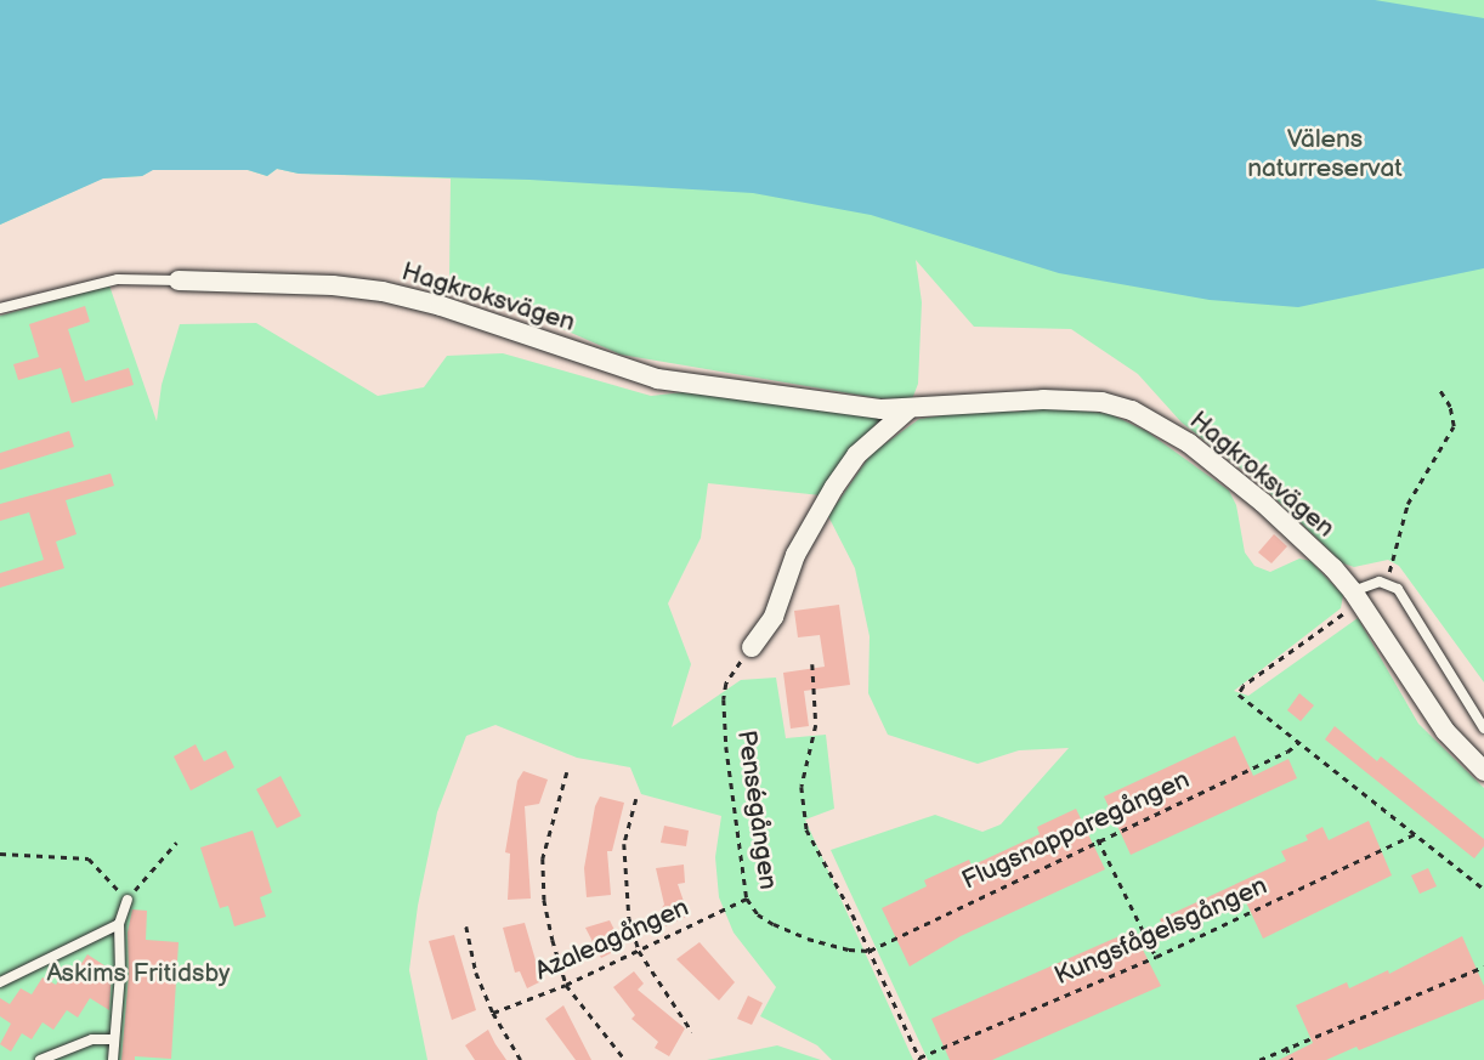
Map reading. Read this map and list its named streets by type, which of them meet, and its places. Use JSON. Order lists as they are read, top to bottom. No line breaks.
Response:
{"streets":{"street":["Hagkroksvägen"],"path":["Penségången","Flugsnapparegången","Kungsfågelsgången","Azaleagången"]},"crossings":[["Penségången","Flugsnapparegången"],["Penségången","Azaleagången"]],"parks":["Välens naturreservat","Askims Fritidsby"]}
